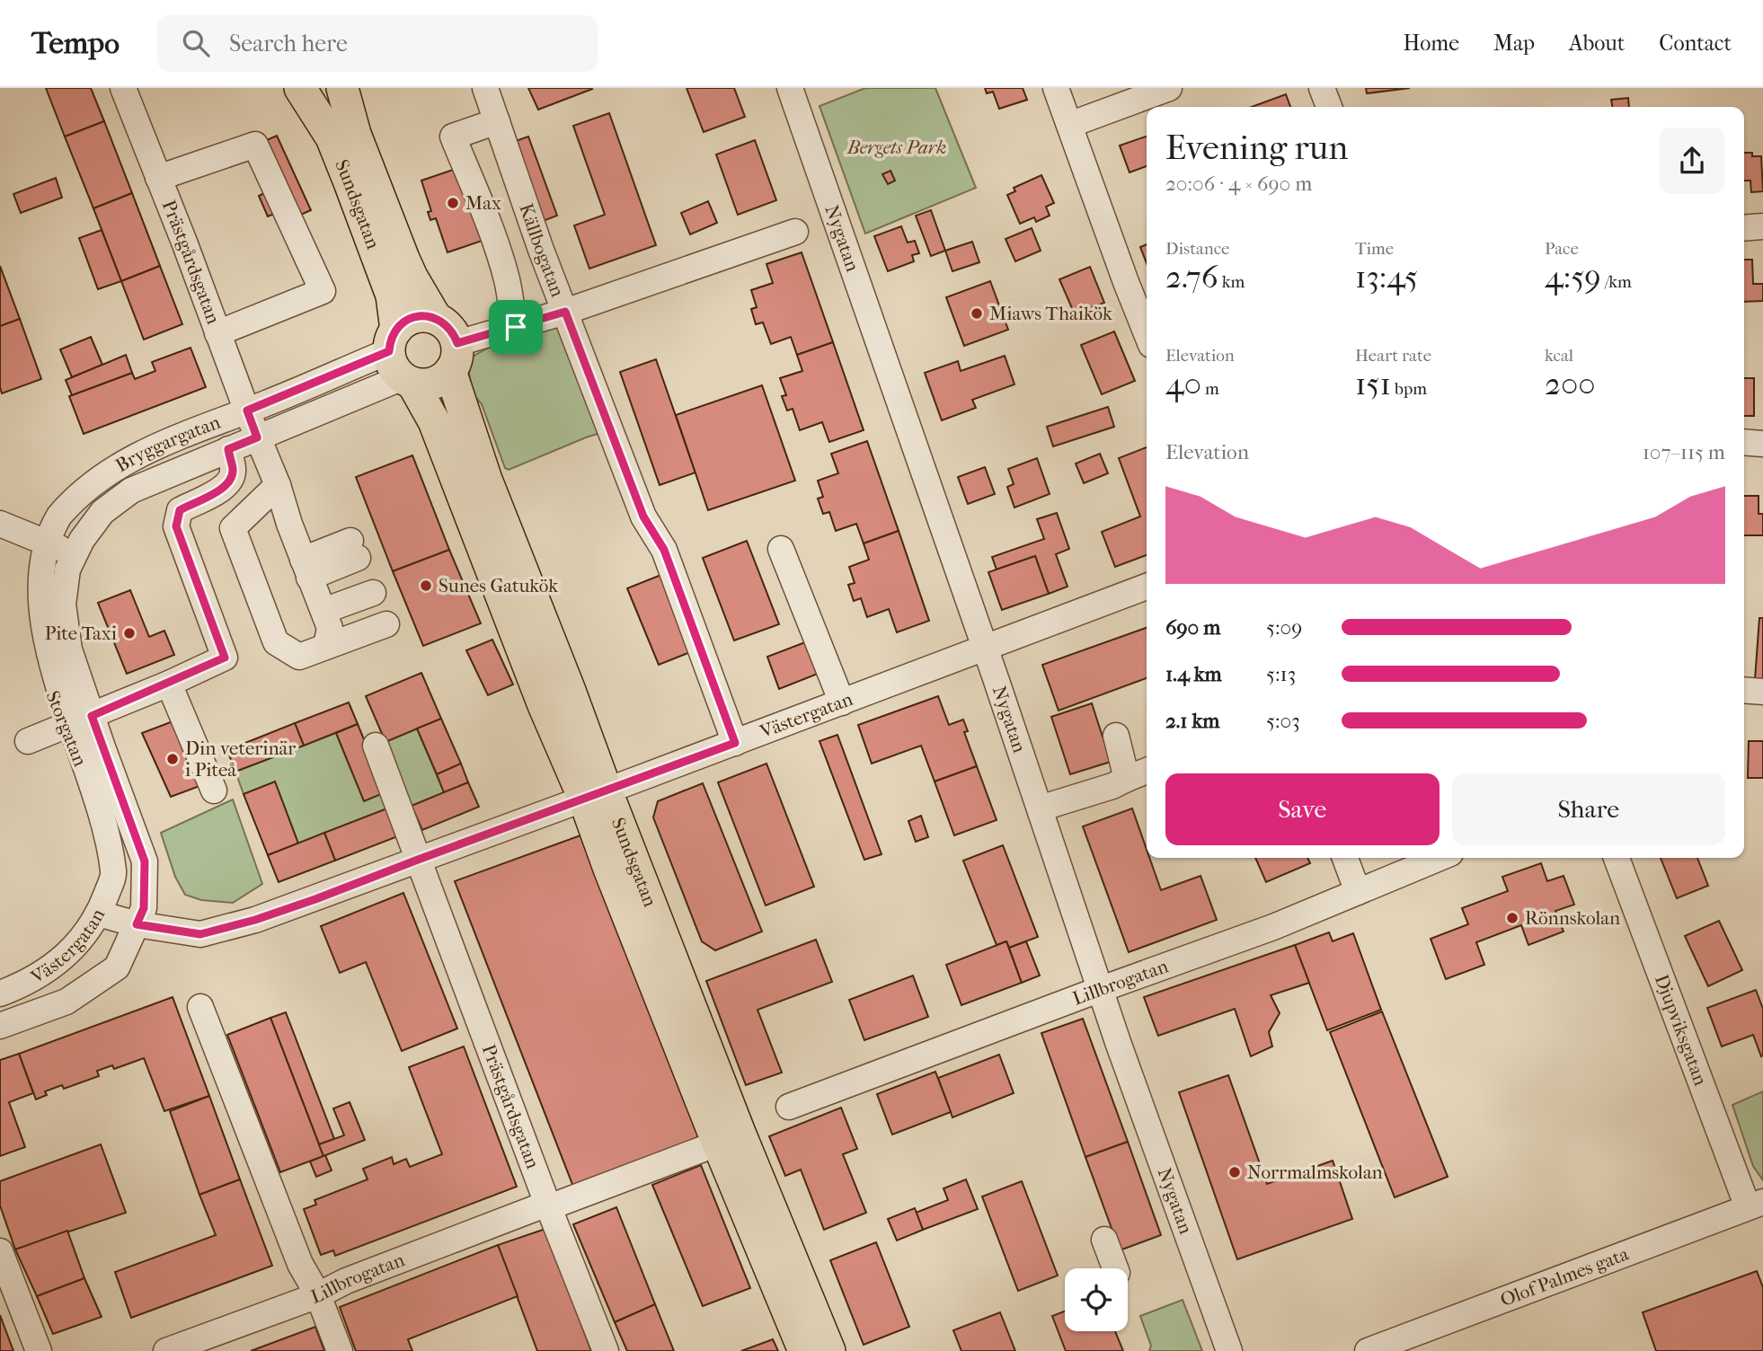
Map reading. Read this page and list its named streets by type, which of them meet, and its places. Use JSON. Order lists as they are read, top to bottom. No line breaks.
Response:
{"streets":{"main road":["Sundsgatan"],"street":["Nygatan","Källbogatan","Prästgårdsgatan","Bryggargatan","Västergatan","Storgatan","Lillbrogatan","Djupviksgatan","Olof Palmes gata"]},"crossings":[["Sundsgatan","Bryggargatan"],["Sundsgatan","Västergatan"],["Nygatan","Västergatan"],["Nygatan","Lillbrogatan"],["Källbogatan","Västergatan"],["Prästgårdsgatan","Bryggargatan"],["Prästgårdsgatan","Västergatan"],["Prästgårdsgatan","Lillbrogatan"],["Bryggargatan","Storgatan"],["Västergatan","Storgatan"],["Djupviksgatan","Olof Palmes gata"]],"parks":["Bergets Park"],"places":["Max","Miaws Thaikök","Sunes Gatukök","Pite Taxi","Din veterinär i Piteå","Rönnskolan","Norrmalmskolan"],"page":{"header":"Tempo","search":"Search here","nav":["Home","Map","About","Contact"],"heading":["Evening run","20:06 · 4 × 690 m"],"stats":[["Distance","2.76 km"],["Time","13:45"],["Pace","4:59 /km"],["Elevation","40 m"],["Heart rate","151 bpm"],["kcal","200"]],"chart":["Elevation","107–115 m"],"list":[{"name":"690 m","note":"5:09"},{"name":"1.4 km","note":"5:13"},{"name":"2.1 km","note":"5:03"}],"buttons":["Save","Share"]}}
